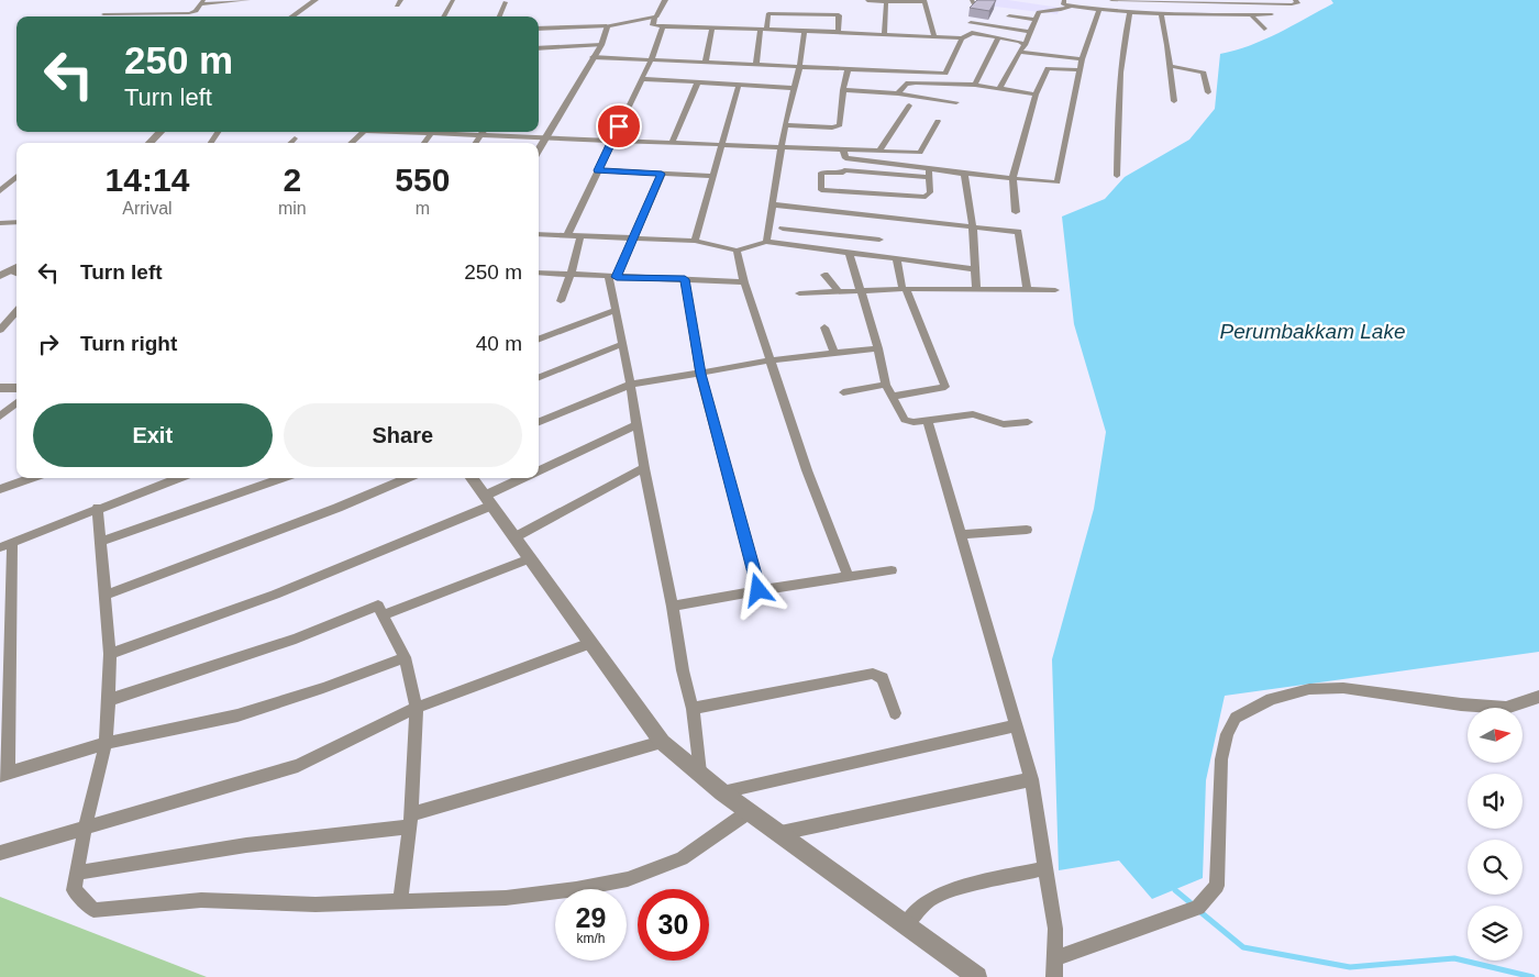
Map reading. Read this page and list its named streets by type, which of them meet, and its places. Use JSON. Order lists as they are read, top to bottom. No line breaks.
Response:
{"water":["Perumbakkam Lake"],"north":"right","page":{"turn":["250 m","Turn left"],"eta":["14:14","Arrival","2","min","550","m"],"list":[{"name":"Turn left","value":"250 m"},{"name":"Turn right","value":"40 m"}],"buttons":["Exit","Share"],"speed":"29 km/h","limit":"30"}}
